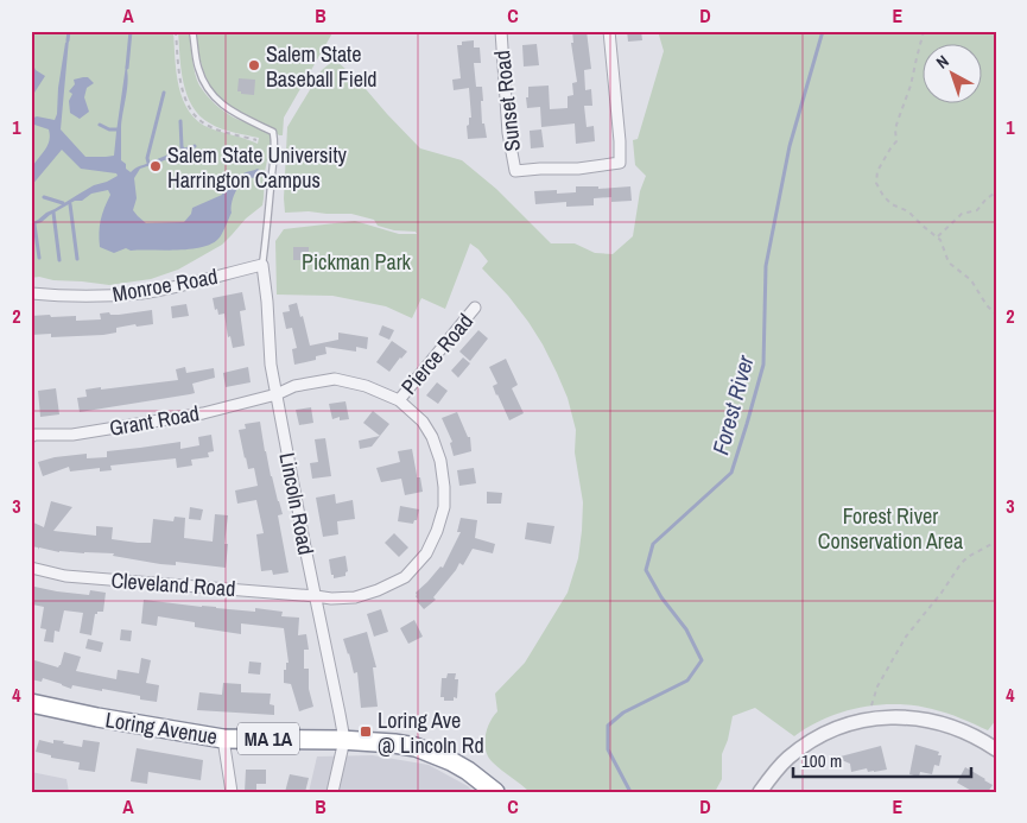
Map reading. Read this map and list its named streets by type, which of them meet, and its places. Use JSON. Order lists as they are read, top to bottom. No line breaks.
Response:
{"streets":{"highway":["Loring Avenue","MA 1A"],"street":["Sunset Road","Monroe Road","Pierce Road","Grant Road","Lincoln Road","Cleveland Road"]},"crossings":[["Monroe Road","Lincoln Road"],["Pierce Road","Grant Road"],["Pierce Road","Cleveland Road"],["Grant Road","Lincoln Road"],["Grant Road","Cleveland Road"],["Lincoln Road","Cleveland Road"],["Lincoln Road","Loring Avenue"]],"water":["Forest River"],"parks":["Pickman Park","Forest River Conservation Area"],"places":{"other":["Salem State Baseball Field","Salem State University Harrington Campus"],"transit":["Loring Ave @ Lincoln Rd"]},"scale_bar":"100 m","north":"top left","grid":{"columns":["A","B","C","D","E"],"rows":["1","2","3","4"]}}
